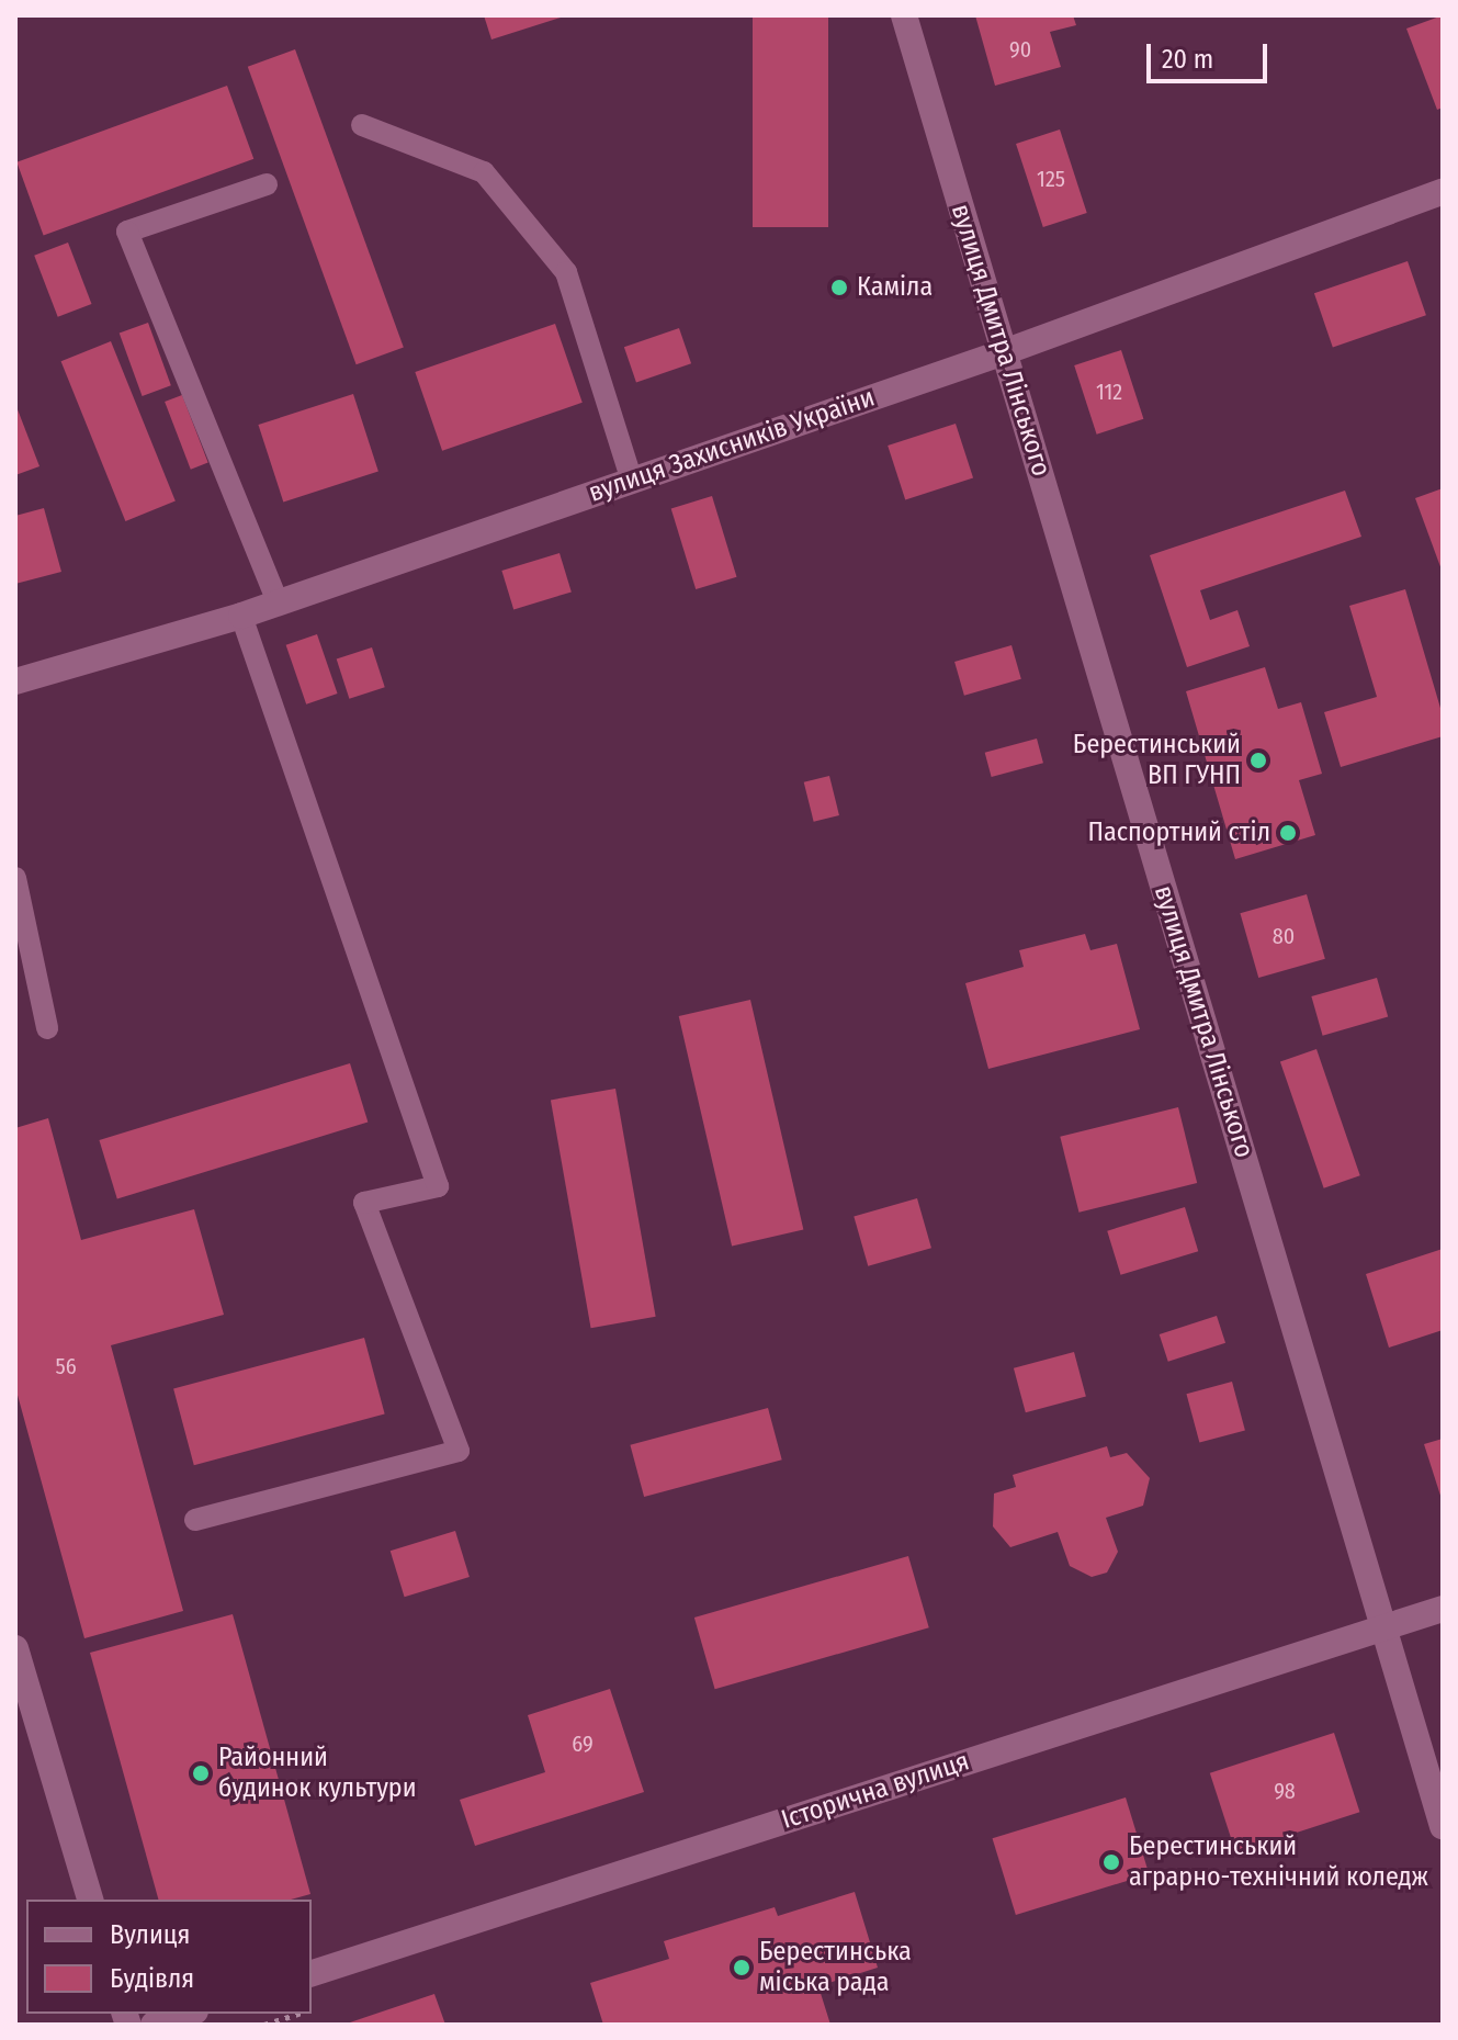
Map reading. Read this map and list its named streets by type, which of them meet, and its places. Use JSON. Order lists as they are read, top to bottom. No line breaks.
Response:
{"streets":{"street":["вулиця Дмитра Лінського","вулиця Захисників України","Історична вулиця"]},"crossings":[["вулиця Дмитра Лінського","вулиця Захисників України"],["вулиця Дмитра Лінського","Історична вулиця"]],"places":["Каміла","Берестинський ВП ГУНП","Паспортний стіл","Районний будинок культури","Берестинський аграрно-технічний коледж","Берестинська міська рада"],"house_numbers":["90","125","112","80","56","69","98"],"legend":["Вулиця","Будівля"],"scale_bar":"20 m"}
